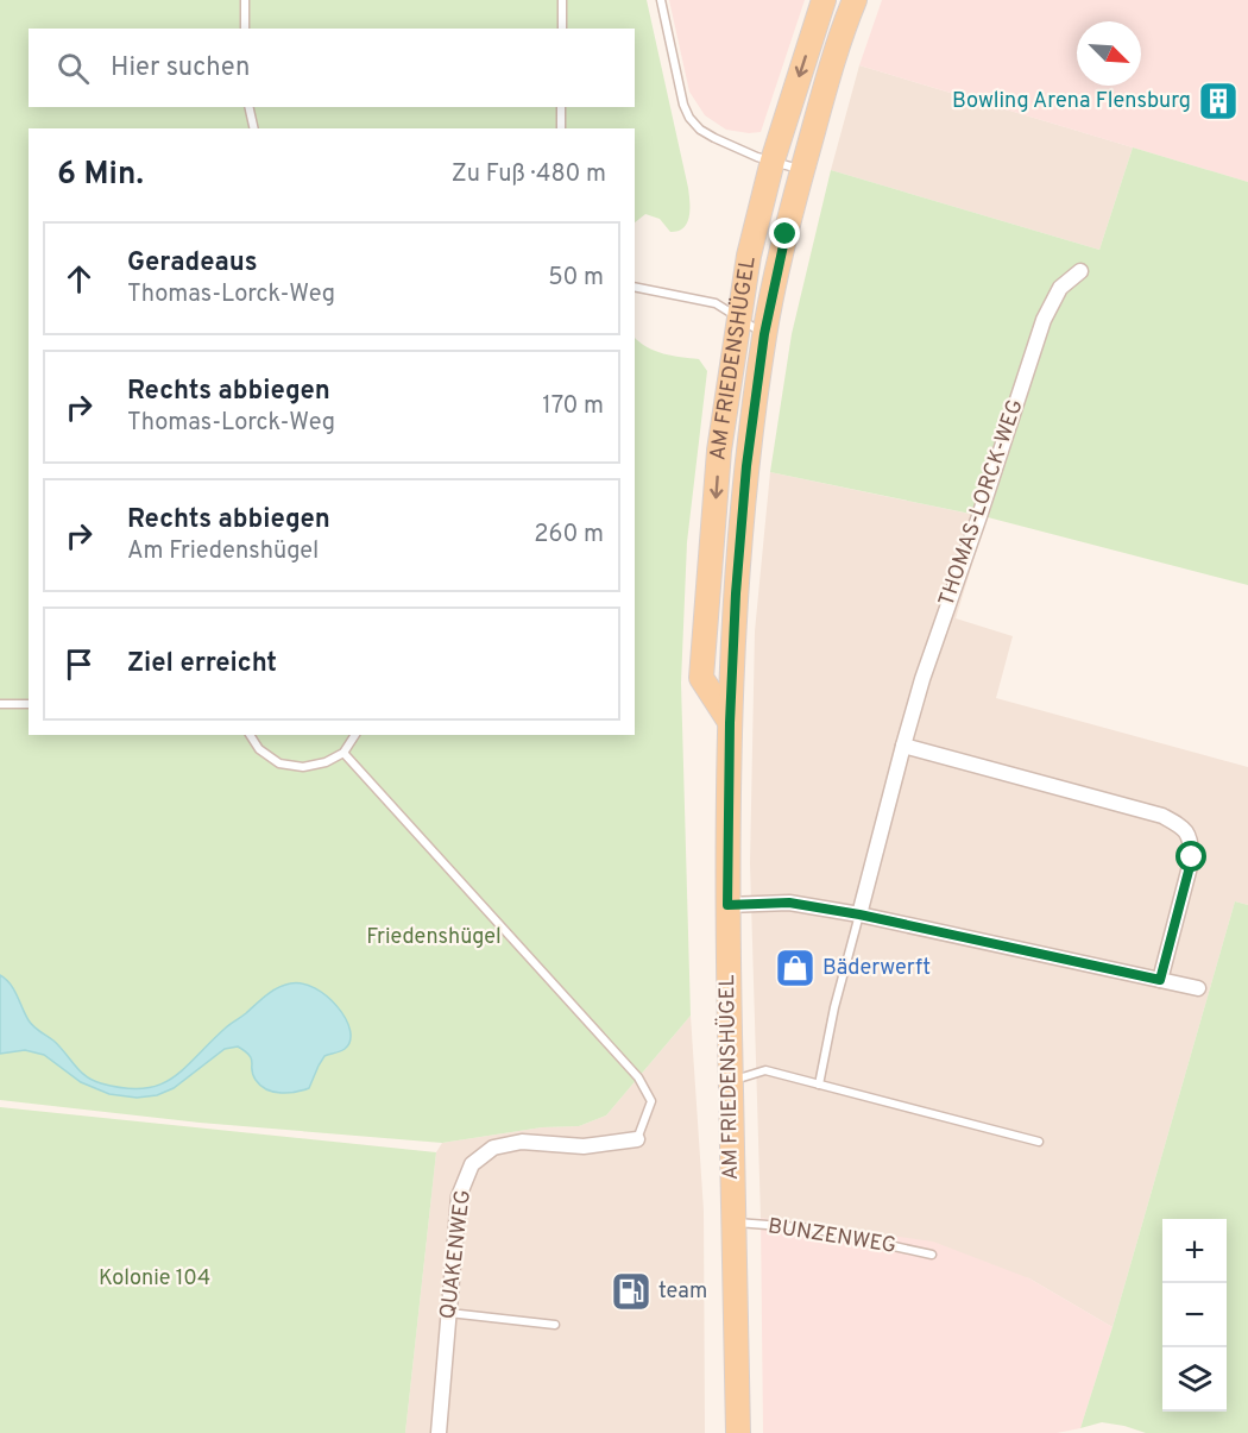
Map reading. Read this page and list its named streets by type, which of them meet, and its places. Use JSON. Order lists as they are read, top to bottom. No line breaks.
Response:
{"streets":{"main road":["AM FRIEDENSHÜGEL"],"street":["THOMAS-LORCK-WEG","QUAKENWEG"],"lane":["BUNZENWEG"]},"crossings":[["AM FRIEDENSHÜGEL","BUNZENWEG"]],"parks":["Friedenshügel","Kolonie 104"],"places":{"building":["Bowling Arena Flensburg"],"shop":["Bäderwerft"],"fuel station":["team"]},"north":"bottom right","page":{"search":"Hier suchen","heading":["6 Min.","Zu Fuß · 480 m"],"list":[["Geradeaus","Thomas-Lorck-Weg","50 m"],["Rechts abbiegen","Thomas-Lorck-Weg","170 m"],["Rechts abbiegen","Am Friedenshügel","260 m"],"Ziel erreicht"],"map_buttons":["+","−"]}}
